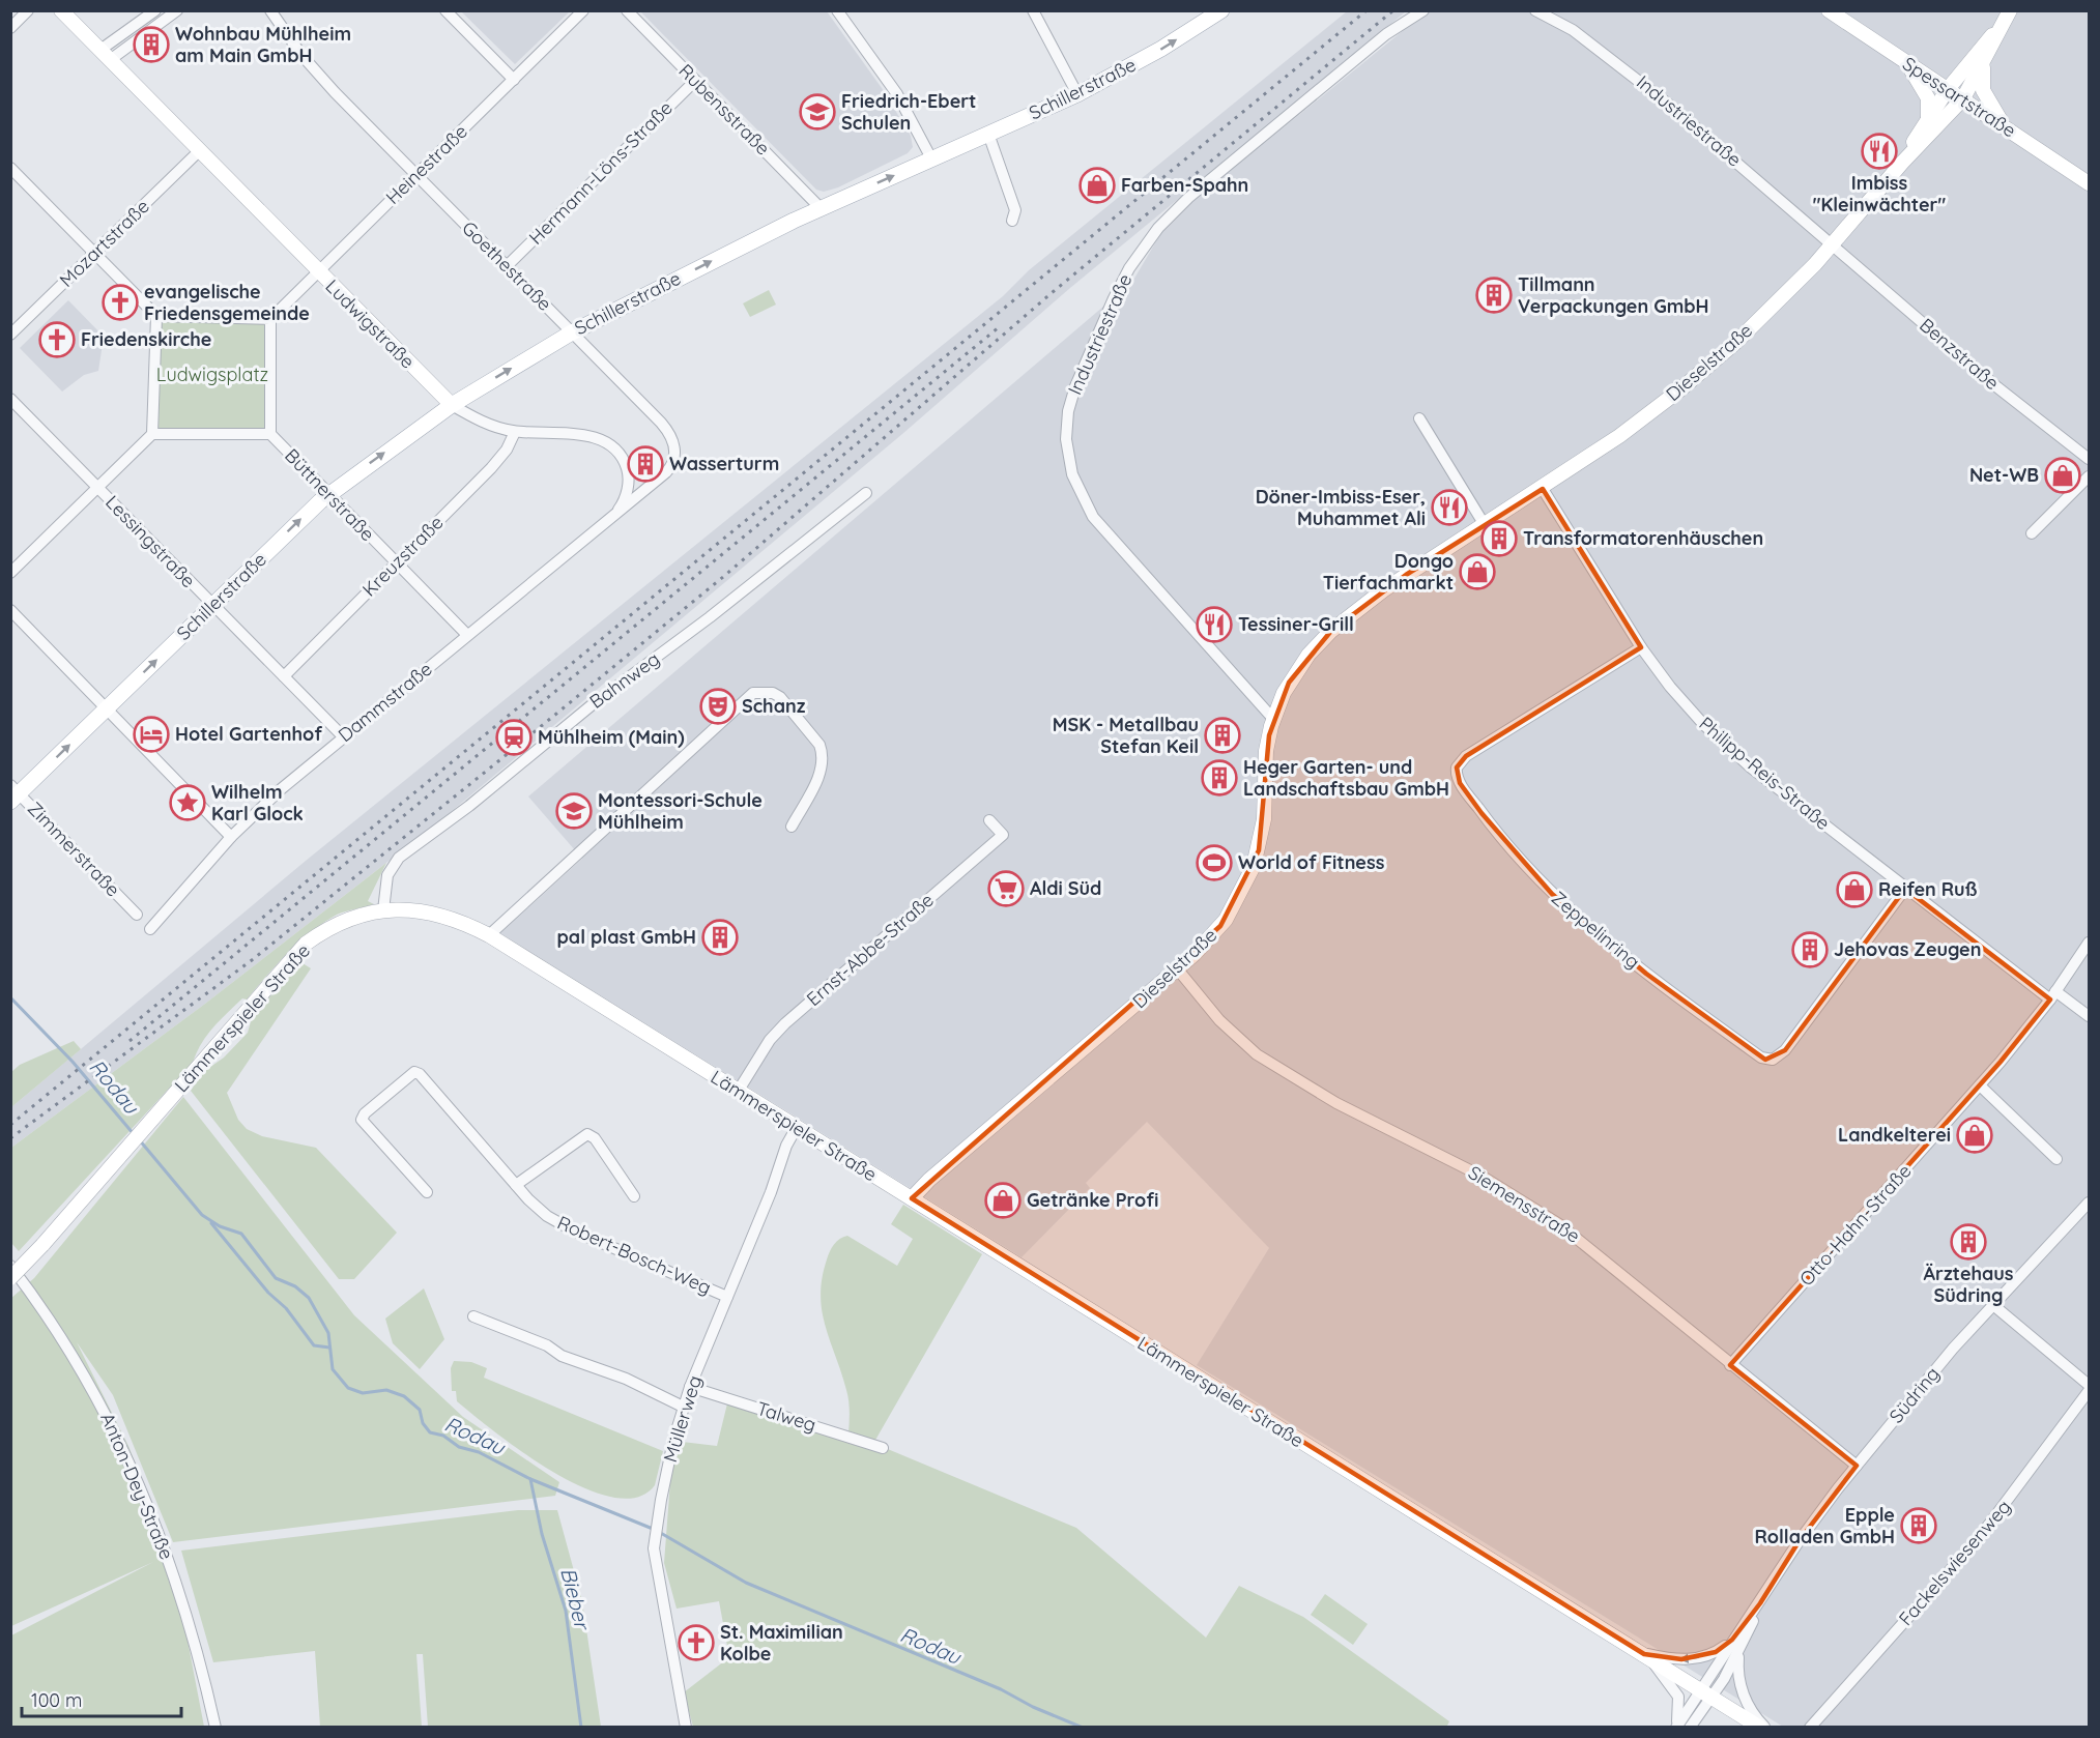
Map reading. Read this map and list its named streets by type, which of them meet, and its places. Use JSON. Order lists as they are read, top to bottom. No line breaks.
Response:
{"streets":{"main road":["Schillerstraße"],"street":["Spessartstraße","Rubensstraße","Industriestraße","Heinestraße","Hermann-Löns-Straße","Mozartstraße","Goethestraße","Ludwigstraße","Benzstraße","Dieselstraße","Büttnerstraße","Lessingstraße","Kreuzstraße","Bahnweg","Dammstraße","Philipp-Reis-Straße","Zimmerstraße","Zeppelinring","Ernst-Abbe-Straße","Lämmerspieler Straße","Siemensstraße","Otto-Hahn-Straße","Robert-Bosch-Weg","Südring","Talweg","Müllerweg","Anton-Dey-Straße","Fackelswiesenweg"]},"crossings":[["Schillerstraße","Rubensstraße"],["Schillerstraße","Goethestraße"],["Schillerstraße","Ludwigstraße"],["Schillerstraße","Büttnerstraße"],["Schillerstraße","Lessingstraße"],["Schillerstraße","Zimmerstraße"],["Spessartstraße","Dieselstraße"],["Rubensstraße","Hermann-Löns-Straße"],["Industriestraße","Benzstraße"],["Industriestraße","Dieselstraße"],["Heinestraße","Goethestraße"],["Heinestraße","Ludwigstraße"],["Hermann-Löns-Straße","Goethestraße"],["Mozartstraße","Ludwigstraße"],["Goethestraße","Ludwigstraße"],["Goethestraße","Dammstraße"],["Ludwigstraße","Kreuzstraße"],["Ludwigstraße","Dammstraße"],["Benzstraße","Dieselstraße"],["Dieselstraße","Philipp-Reis-Straße"],["Dieselstraße","Lämmerspieler Straße"],["Dieselstraße","Siemensstraße"],["Büttnerstraße","Kreuzstraße"],["Büttnerstraße","Dammstraße"],["Lessingstraße","Kreuzstraße"],["Lessingstraße","Dammstraße"],["Bahnweg","Lämmerspieler Straße"],["Philipp-Reis-Straße","Zeppelinring"],["Philipp-Reis-Straße","Otto-Hahn-Straße"],["Ernst-Abbe-Straße","Lämmerspieler Straße"],["Lämmerspieler Straße","Südring"],["Lämmerspieler Straße","Müllerweg"],["Siemensstraße","Otto-Hahn-Straße"],["Siemensstraße","Südring"],["Robert-Bosch-Weg","Müllerweg"],["Talweg","Müllerweg"]],"one_way":["Schillerstraße"],"water":["Rodau","Bieber"],"parks":["Ludwigsplatz"],"places":{"building":["Wohnbau Mühlheim am Main GmbH","Tillmann Verpackungen GmbH","Wasserturm","Transformatorenhäuschen","MSK - Metallbau Stefan Keil","Heger Garten- und Landschaftsbau GmbH","pal plast GmbH","Jehovas Zeugen","Ärztehaus Südring","Epple Rolladen GmbH"],"school or university":["Friedrich-Ebert Schulen","Montessori-Schule Mühlheim"],"restaurant":["Imbiss \"Kleinwächter\"","Döner-Imbiss-Eser, Muhammet Ali","Tessiner-Grill"],"shop":["Farben-Spahn","Net-WB","Dongo Tierfachmarkt","Reifen Ruß","Landkelterei","Getränke Profi"],"church":["evangelische Friedensgemeinde","Friedenskirche","St. Maximilian Kolbe"],"theatre":["Schanz"],"hotel":["Hotel Gartenhof"],"station":["Mühlheim (Main)"],"place":["Wilhelm Karl Glock"],"sports":["World of Fitness"],"supermarket":["Aldi Süd"]},"scale_bar":"100 m"}
